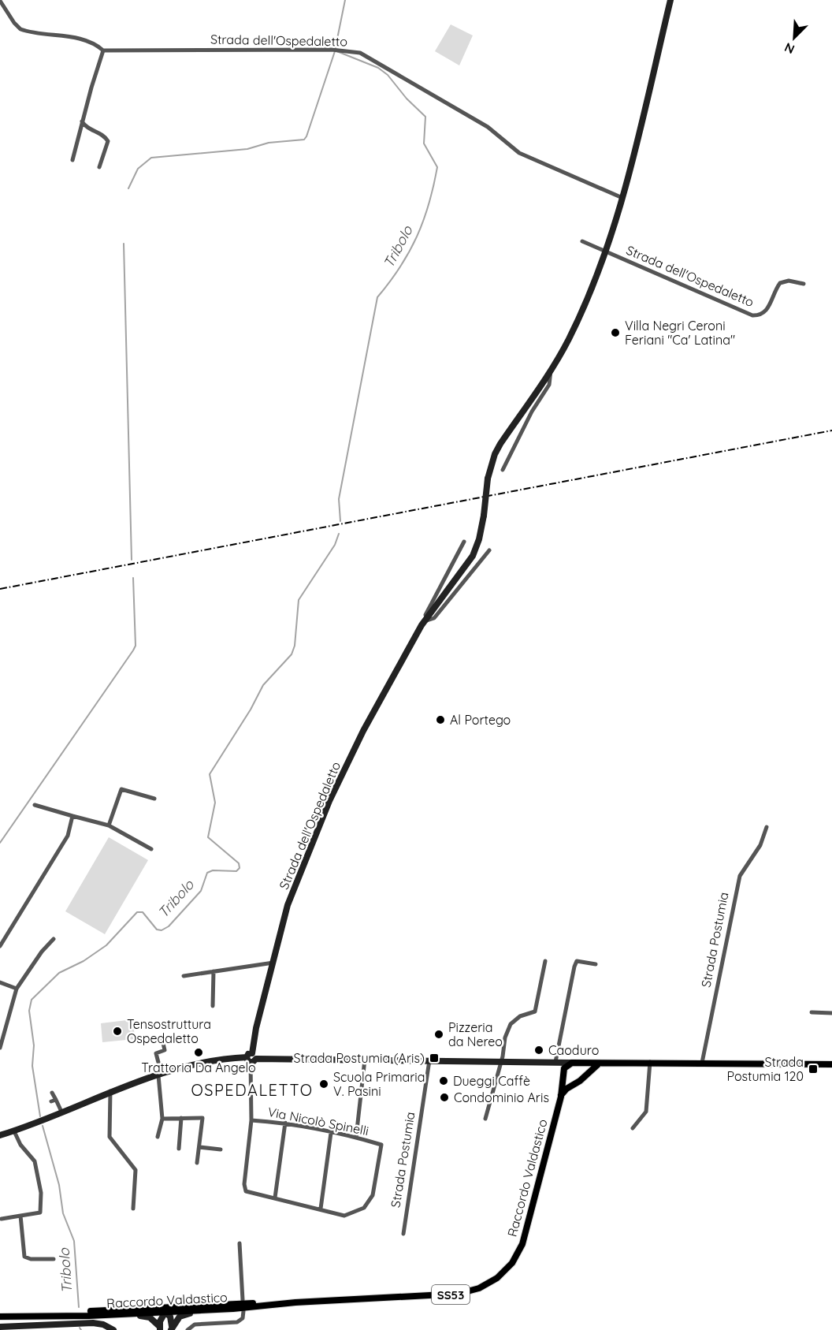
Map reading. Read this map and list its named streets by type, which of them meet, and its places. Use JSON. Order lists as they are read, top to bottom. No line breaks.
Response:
{"streets":{"main road":["Raccordo Valdastico","SS53"],"street":["Strada dell'Ospedaletto","Strada Postumia","Via Nicolò Spinelli"]},"districts":["OSPEDALETTO"],"water":["Tribolo"],"places":{"other":["Villa Negri Ceroni Feriani \"Ca' Latina\"","Al Portego","Tensostruttura Ospedaletto","Pizzeria da Nereo","Caoduro","Trattoria Da Angelo","Dueggi Caffè","Scuola Primaria V. Pasini","Condominio Aris"],"transit":["Strada Postumia (Aris)","Strada Postumia 120"]},"north":"bottom left"}
